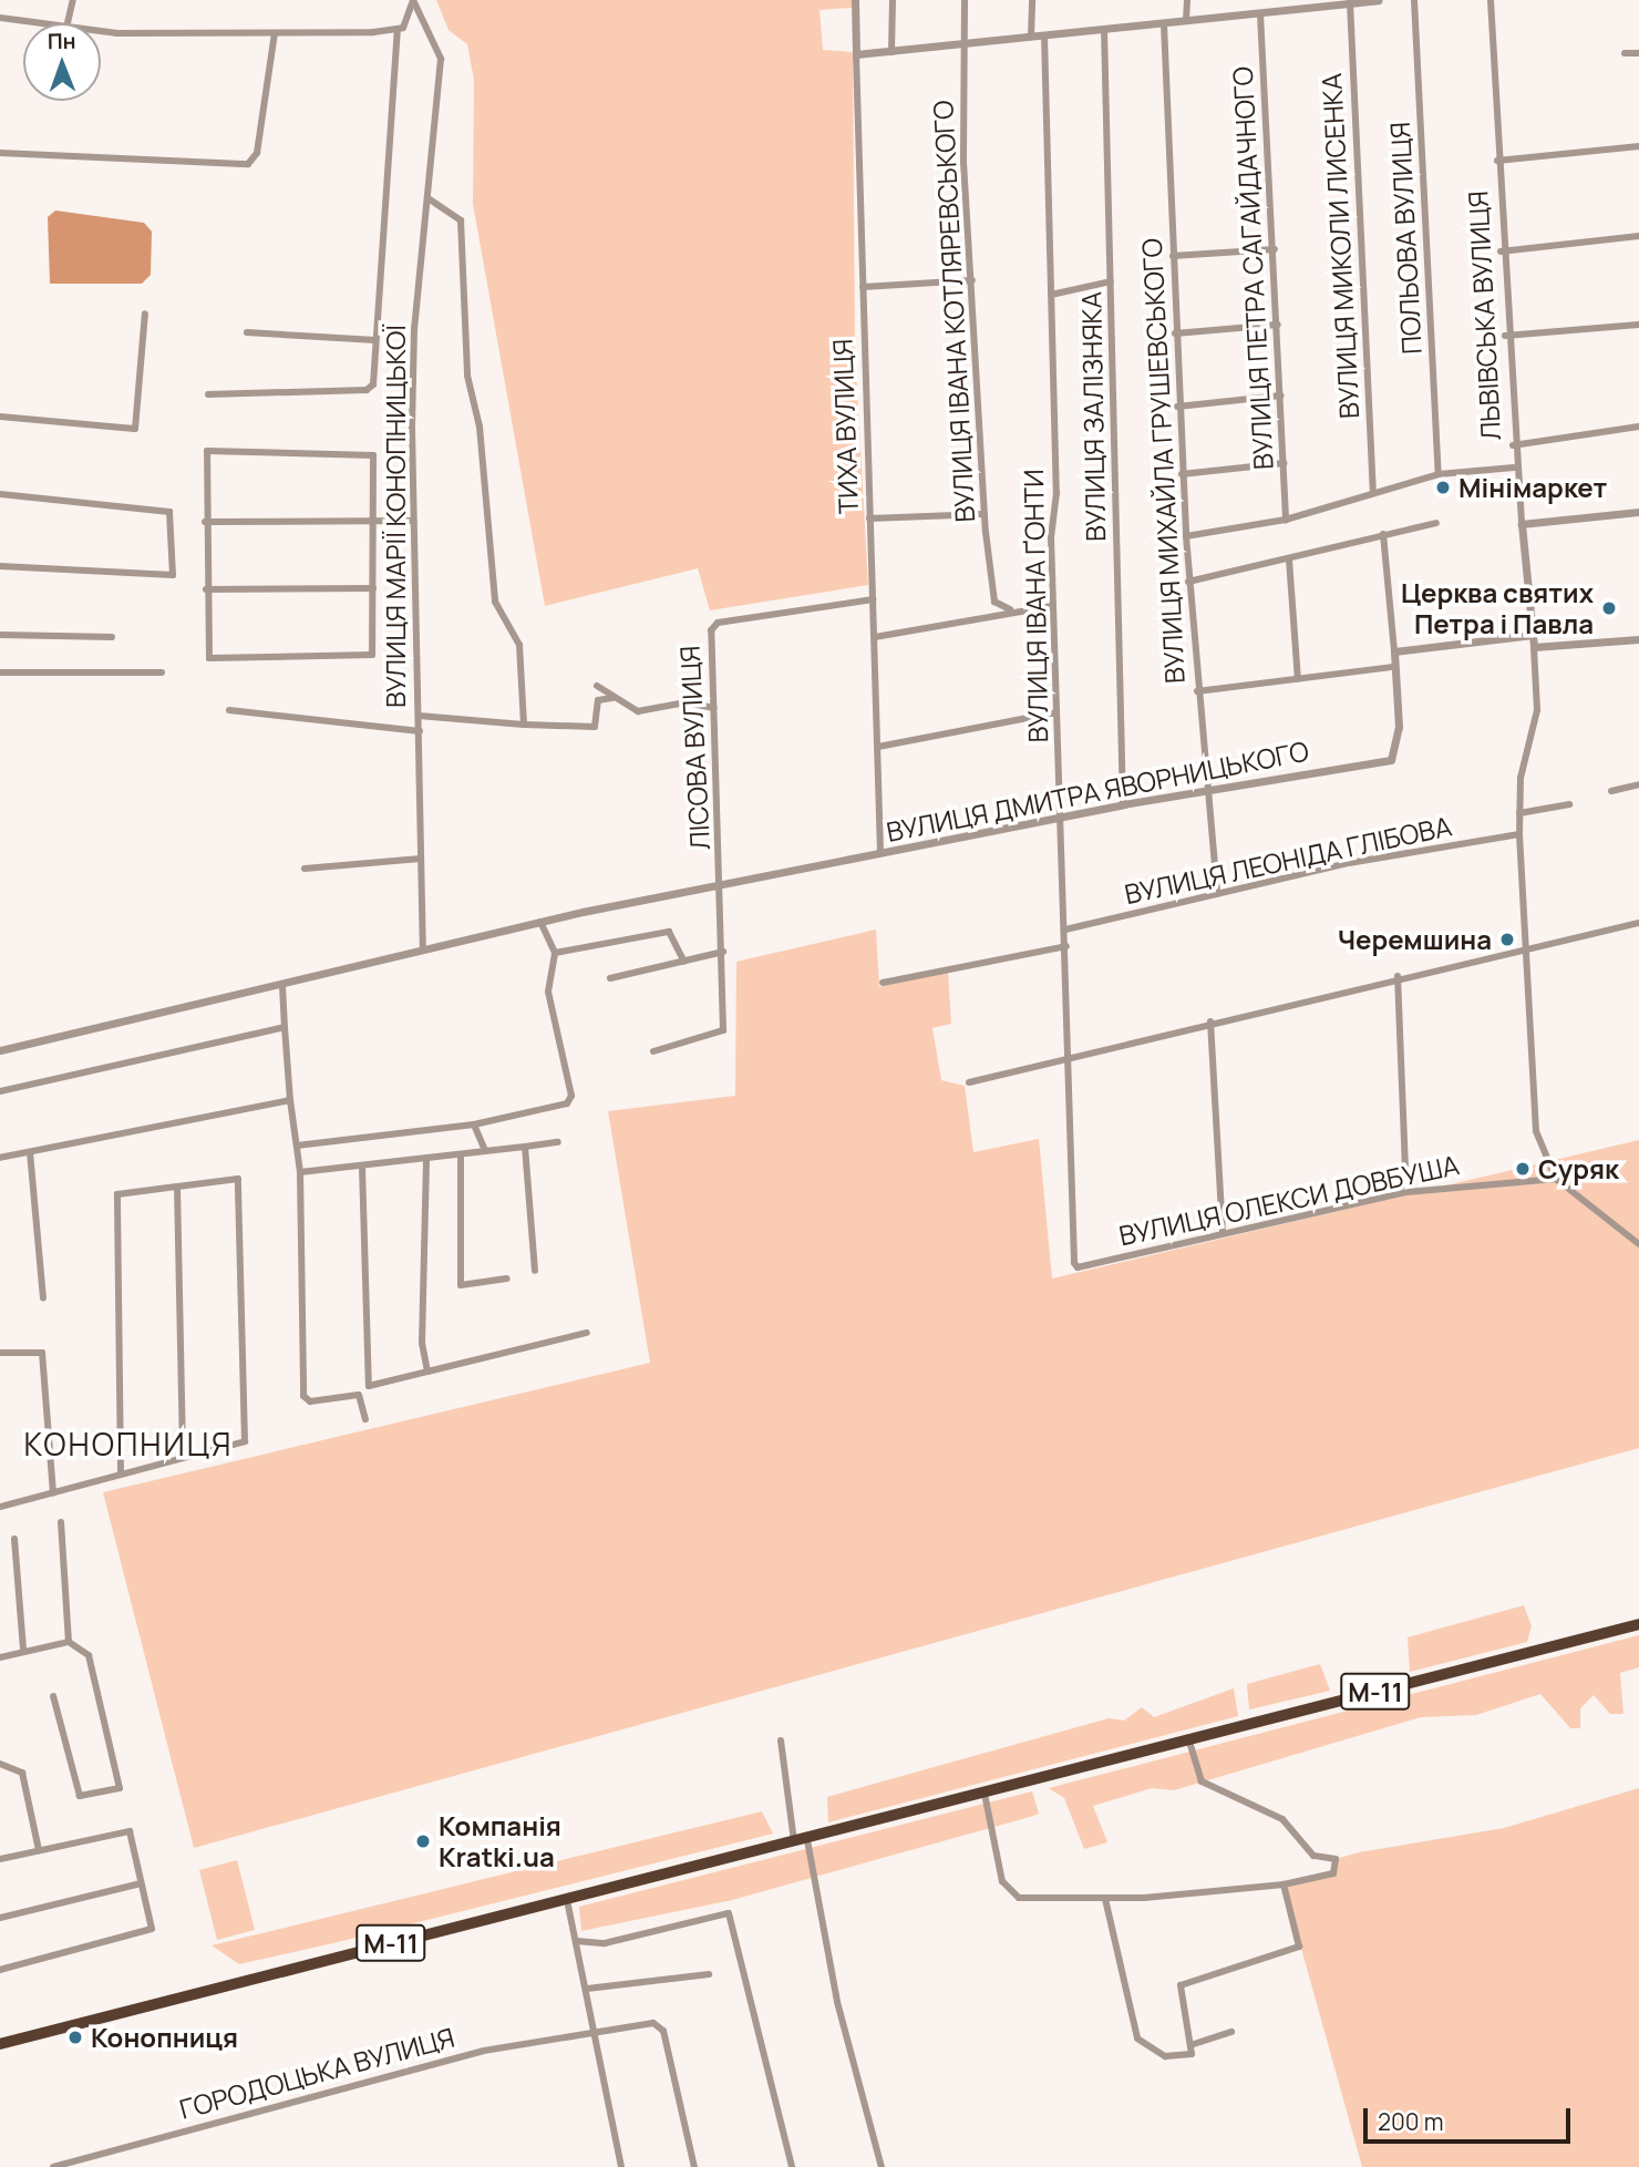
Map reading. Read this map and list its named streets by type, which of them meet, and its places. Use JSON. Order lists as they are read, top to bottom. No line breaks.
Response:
{"streets":{"highway":["М-11"],"street":["ПОЛЬОВА ВУЛИЦЯ","ВУЛИЦЯ МИКОЛИ ЛИСЕНКА","ВУЛИЦЯ ПЕТРА САГАЙДАЧНОГО","ВУЛИЦЯ ІВАНА КОТЛЯРЕВСЬКОГО","ЛЬВІВСЬКА ВУЛИЦЯ","ВУЛИЦЯ ЗАЛІЗНЯКА","ТИХА ВУЛИЦЯ","ВУЛИЦЯ МИХАЙЛА ГРУШЕВСЬКОГО","ВУЛИЦЯ МАРІЇ КОНОПНИЦЬКОЇ","ВУЛИЦЯ ІВАНА ҐОНТИ","ЛІСОВА ВУЛИЦЯ","ВУЛИЦЯ ДМИТРА ЯВОРНИЦЬКОГО","ВУЛИЦЯ ЛЕОНІДА ГЛІБОВА","ВУЛИЦЯ ОЛЕКСИ ДОВБУША","ГОРОДОЦЬКА ВУЛИЦЯ"]},"crossings":[["ЛЬВІВСЬКА ВУЛИЦЯ","ВУЛИЦЯ ЛЕОНІДА ГЛІБОВА"],["ЛЬВІВСЬКА ВУЛИЦЯ","ВУЛИЦЯ ОЛЕКСИ ДОВБУША"],["ВУЛИЦЯ ЗАЛІЗНЯКА","ВУЛИЦЯ ДМИТРА ЯВОРНИЦЬКОГО"],["ТИХА ВУЛИЦЯ","ЛІСОВА ВУЛИЦЯ"],["ТИХА ВУЛИЦЯ","ВУЛИЦЯ ДМИТРА ЯВОРНИЦЬКОГО"],["ВУЛИЦЯ МИХАЙЛА ГРУШЕВСЬКОГО","ВУЛИЦЯ ДМИТРА ЯВОРНИЦЬКОГО"],["ВУЛИЦЯ МИХАЙЛА ГРУШЕВСЬКОГО","ВУЛИЦЯ ЛЕОНІДА ГЛІБОВА"],["ВУЛИЦЯ МАРІЇ КОНОПНИЦЬКОЇ","ВУЛИЦЯ ДМИТРА ЯВОРНИЦЬКОГО"],["ВУЛИЦЯ ІВАНА ҐОНТИ","ВУЛИЦЯ ДМИТРА ЯВОРНИЦЬКОГО"],["ВУЛИЦЯ ІВАНА ҐОНТИ","ВУЛИЦЯ ЛЕОНІДА ГЛІБОВА"],["ВУЛИЦЯ ІВАНА ҐОНТИ","ВУЛИЦЯ ОЛЕКСИ ДОВБУША"],["ЛІСОВА ВУЛИЦЯ","ВУЛИЦЯ ДМИТРА ЯВОРНИЦЬКОГО"]],"districts":["КОНОПНИЦЯ"],"places":["Мінімаркет","Церква святих Петра і Павла","Черемшина","Суряк","Компанія Kratki.ua","Конопниця"],"scale_bar":"200 m","north":"top"}
